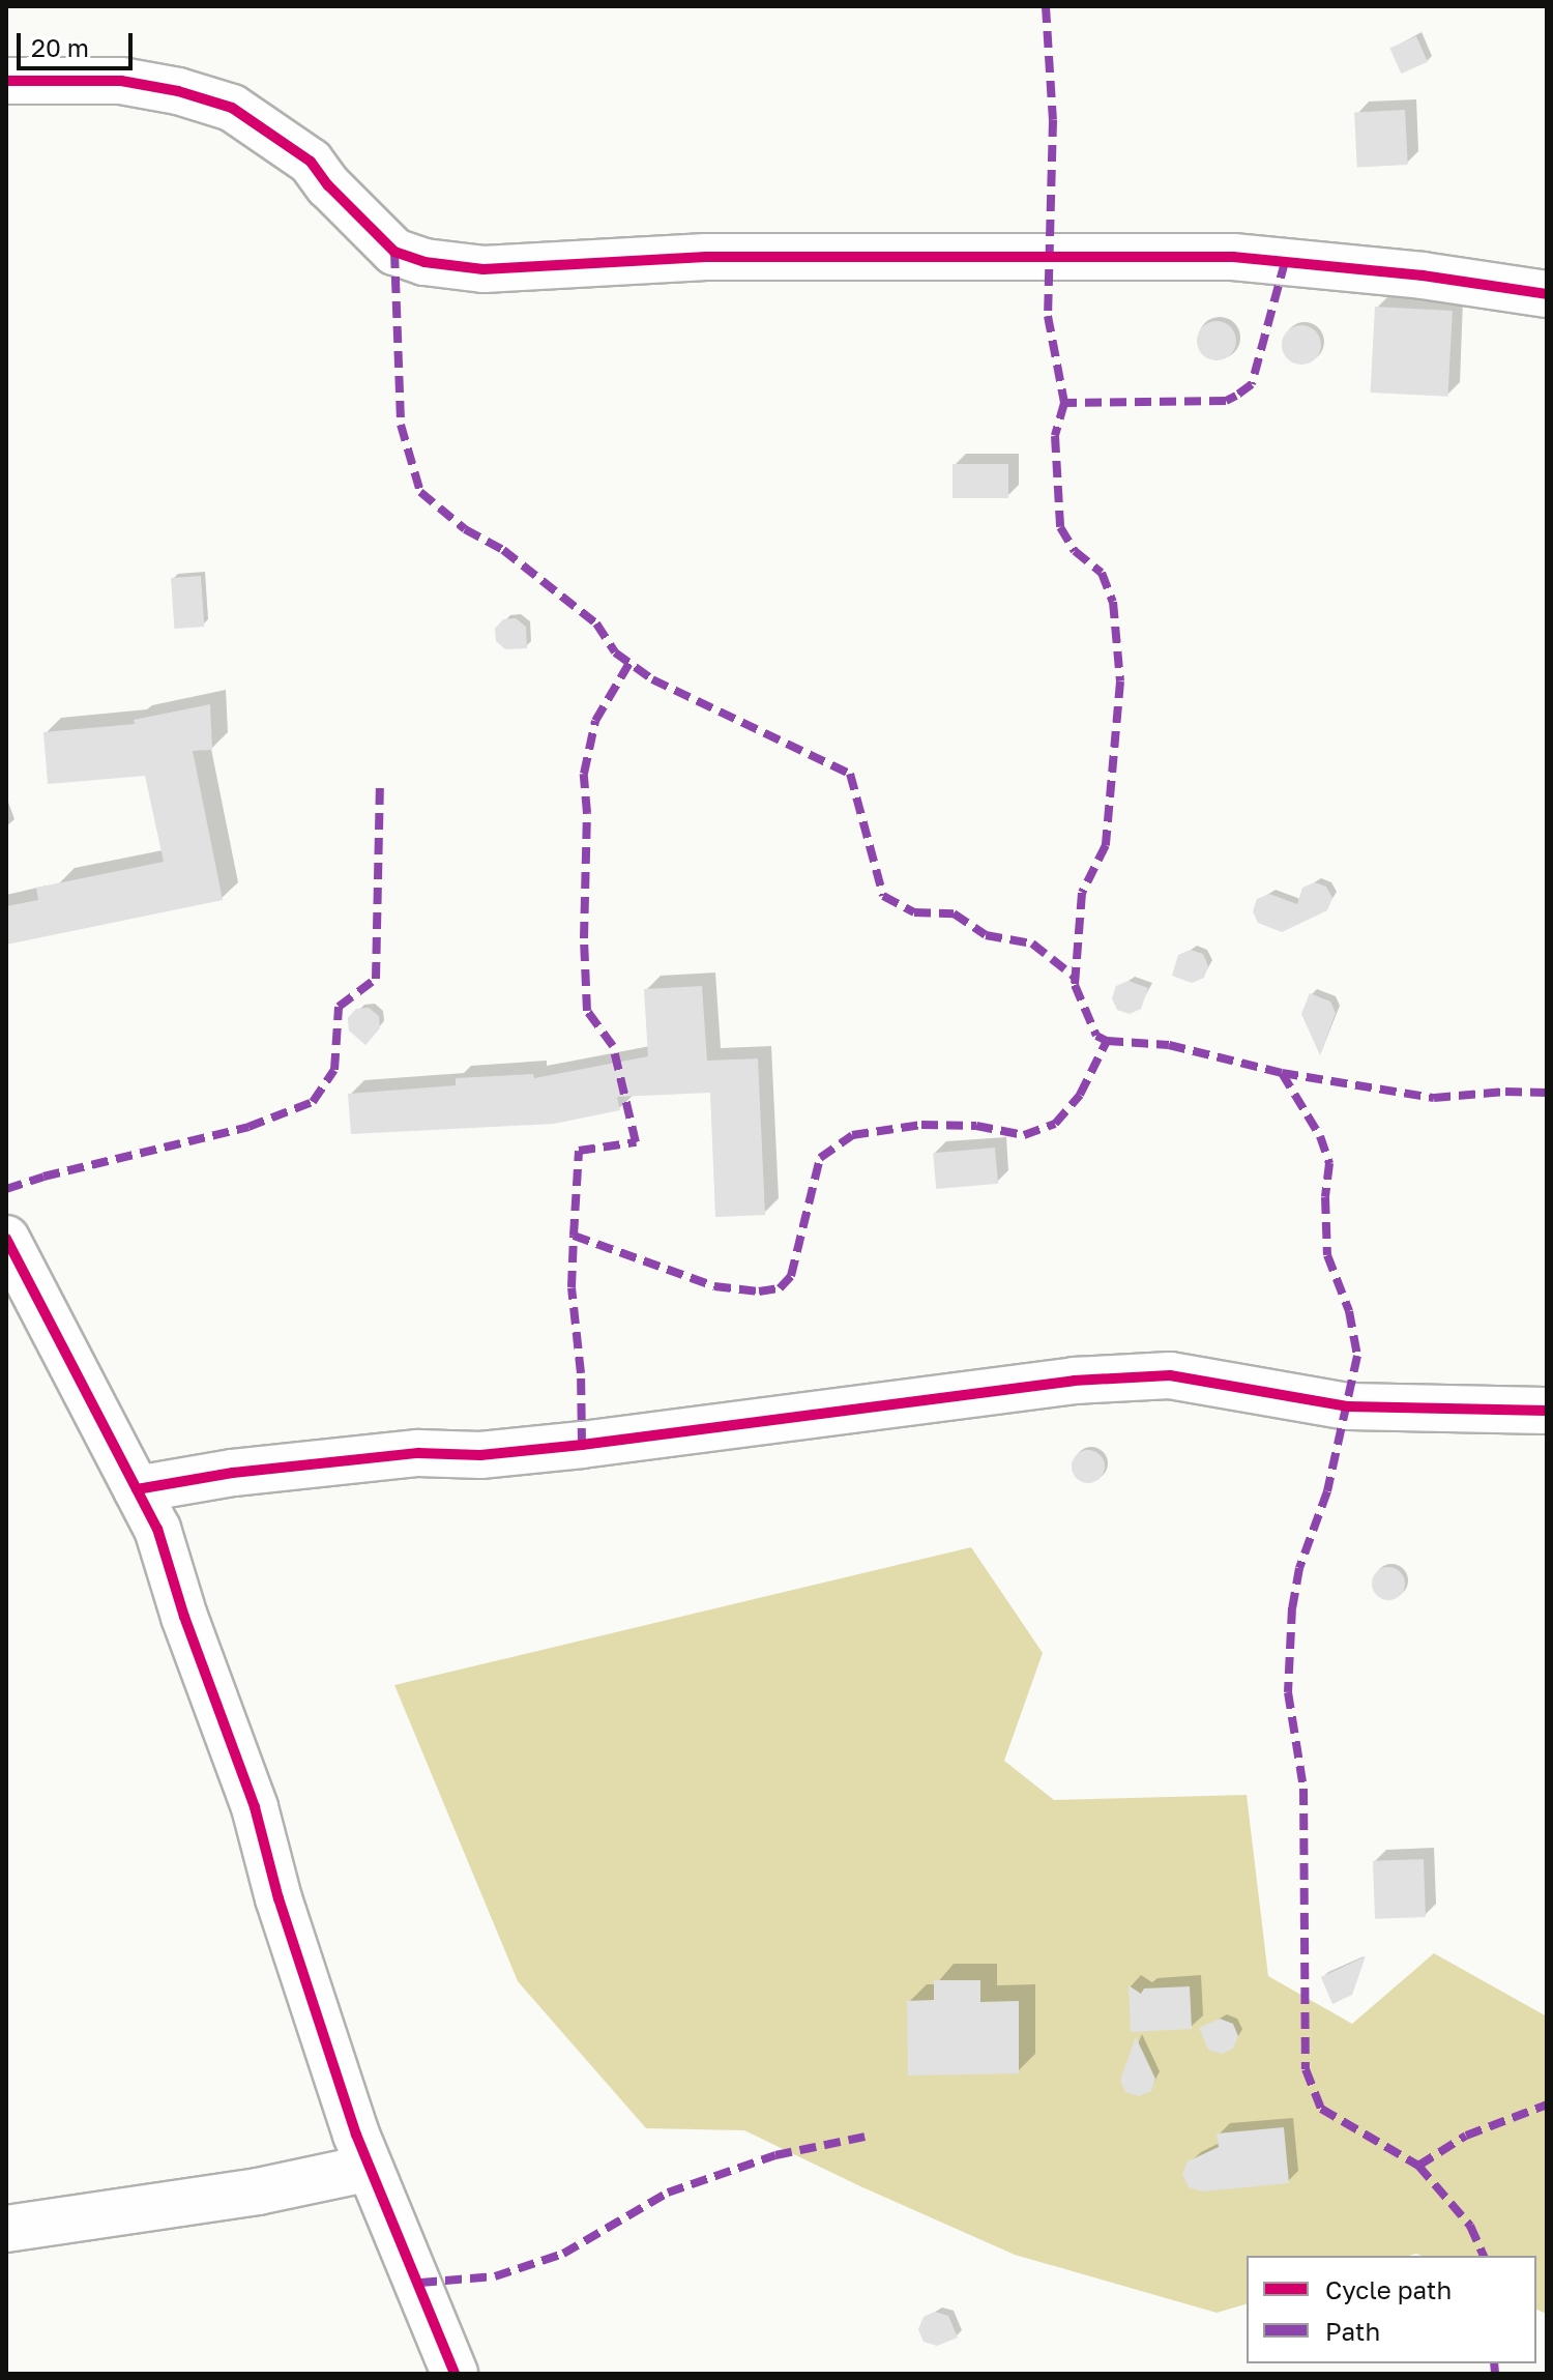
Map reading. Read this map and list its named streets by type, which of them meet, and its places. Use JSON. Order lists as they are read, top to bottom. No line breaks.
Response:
{"legend":["Cycle path","Path"],"scale_bar":"20 m"}
